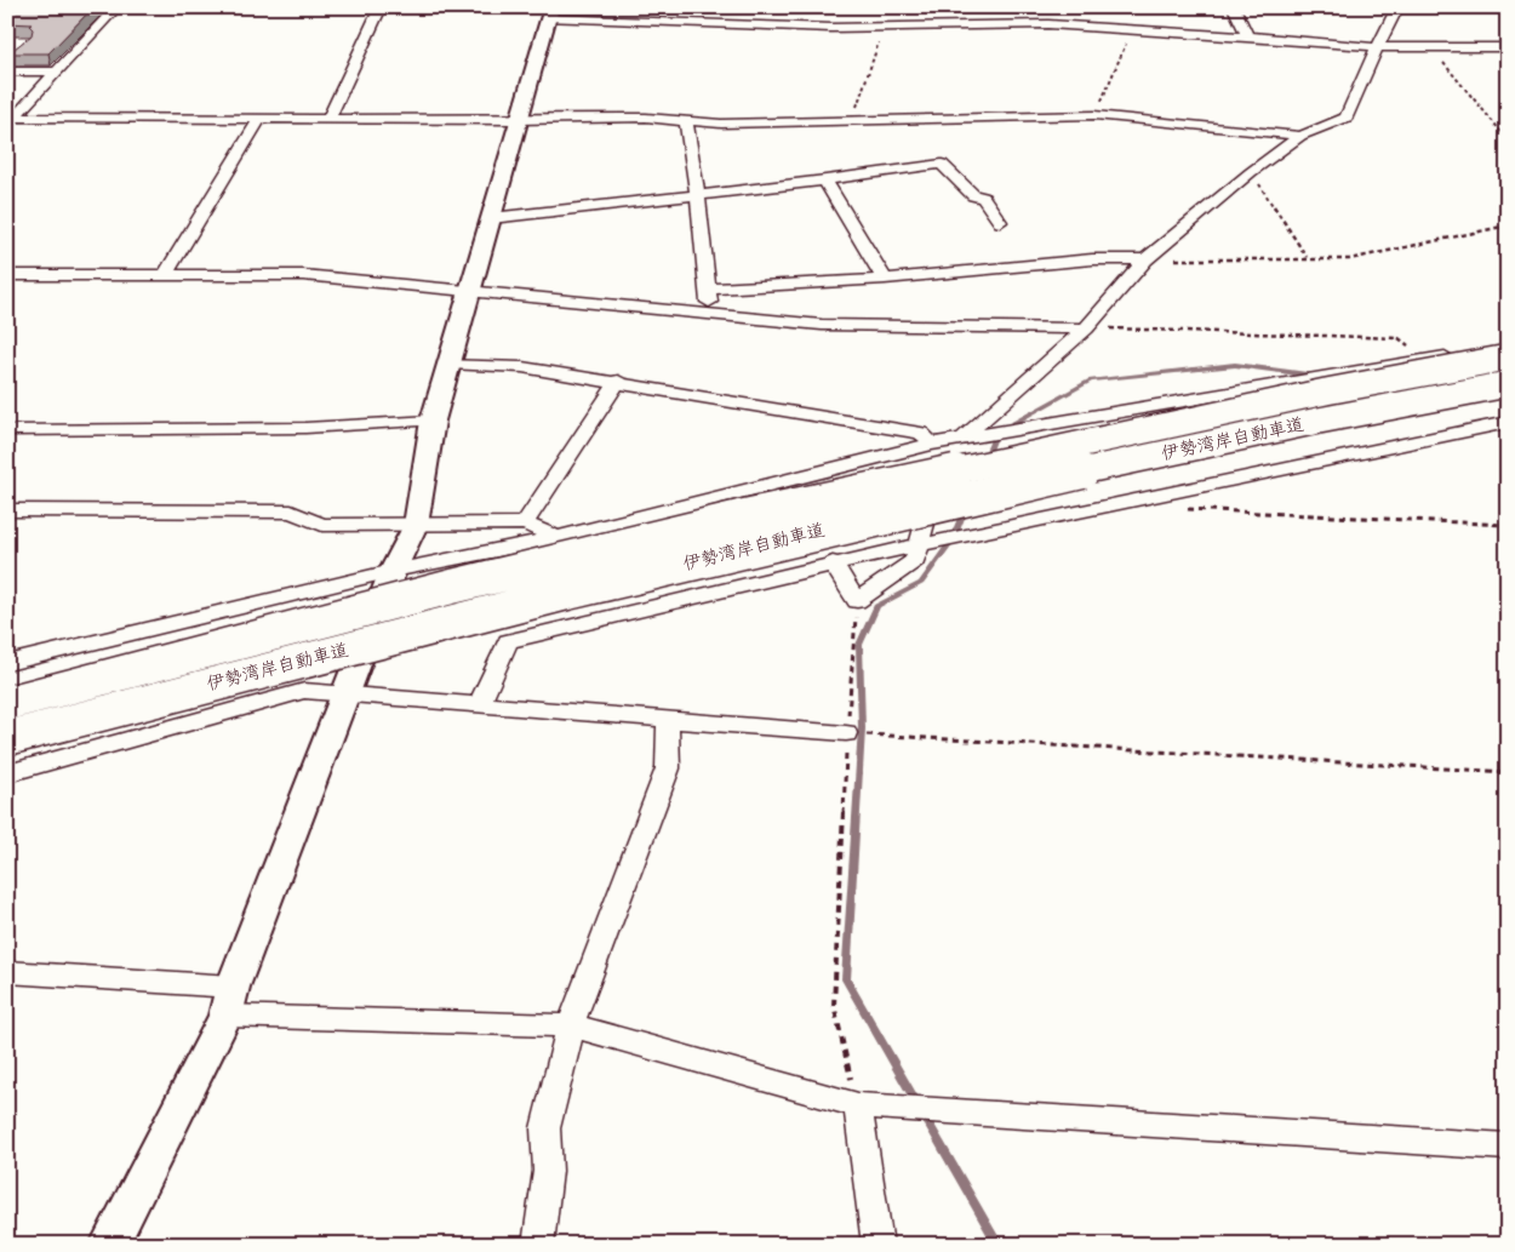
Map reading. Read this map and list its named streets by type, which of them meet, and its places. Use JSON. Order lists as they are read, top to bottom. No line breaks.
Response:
{"streets":{"highway":["伊勢湾岸自動車道"]}}
